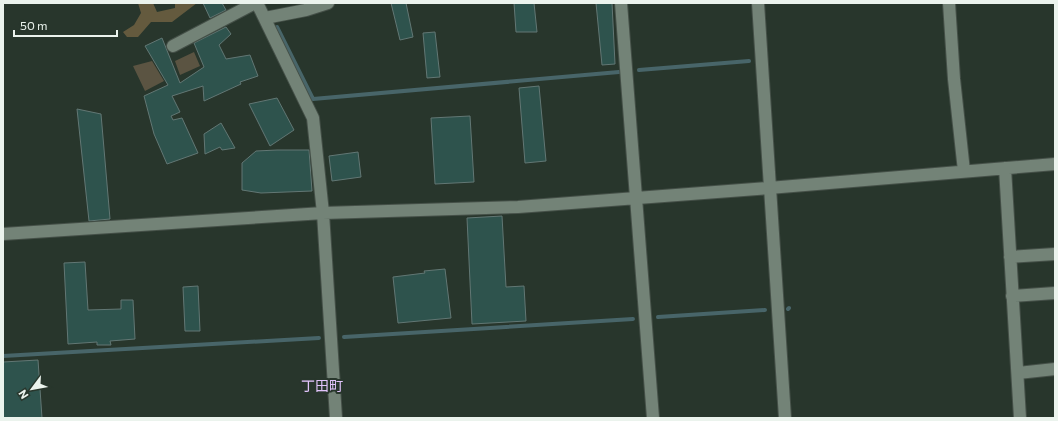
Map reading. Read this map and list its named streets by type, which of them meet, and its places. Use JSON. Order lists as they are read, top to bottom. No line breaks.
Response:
{"districts":["丁田町"],"scale_bar":"50 m","north":"bottom left"}
